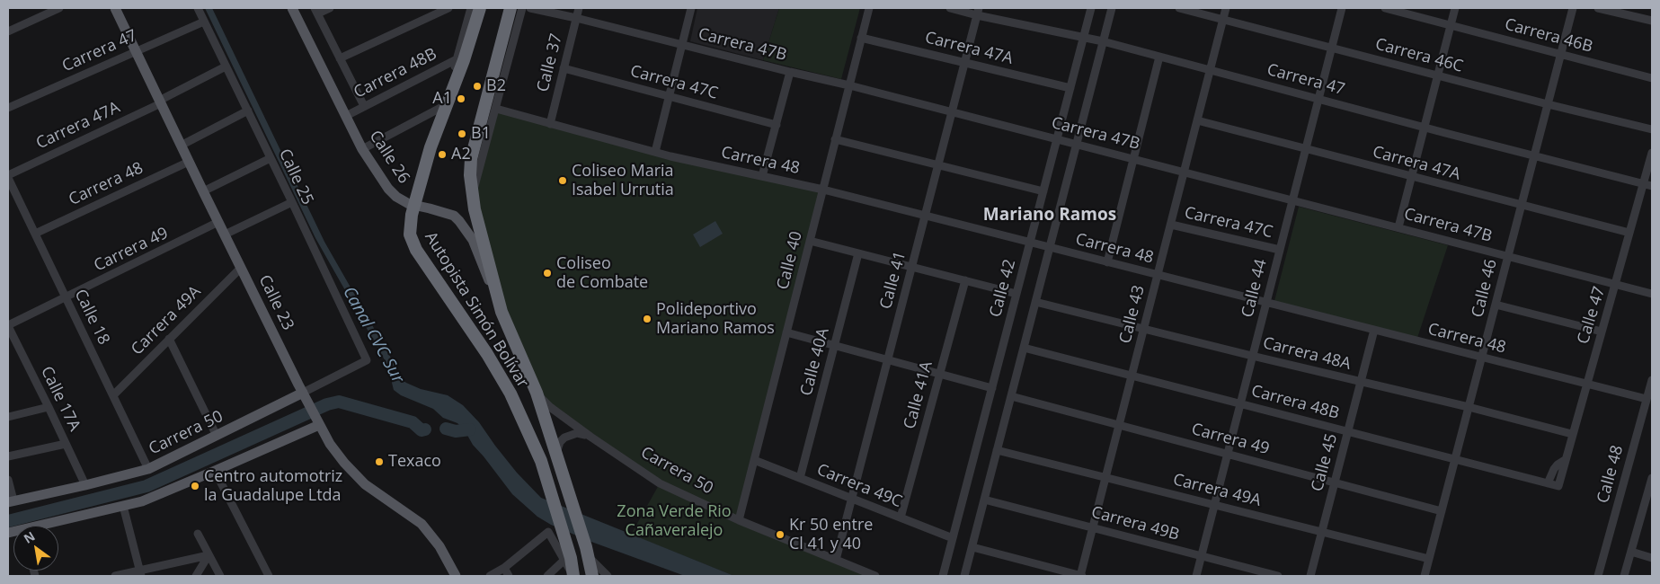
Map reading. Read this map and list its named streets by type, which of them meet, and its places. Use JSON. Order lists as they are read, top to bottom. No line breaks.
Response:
{"streets":{"highway":["Autopista Simón Bolívar"],"main road":["Calle 26","Calle 23","Carrera 50"],"street":["Carrera 46B","Carrera 47B","Carrera 47A","Carrera 47","Carrera 46C","Calle 37","Carrera 48B","Carrera 47C","Carrera 48","Calle 25","Carrera 49","Calle 40","Calle 41","Calle 42","Calle 44","Calle 46","Calle 43","Calle 47","Calle 18","Carrera 49A","Carrera 48A","Calle 40A","Calle 41A","Calle 17A","Calle 45","Calle 48","Carrera 49C","Carrera 49B"]},"crossings":[["Carrera 46B","Calle 46"],["Carrera 47B","Calle 37"],["Carrera 47B","Calle 40"],["Carrera 47B","Calle 41"],["Carrera 47B","Calle 42"],["Carrera 47B","Calle 44"],["Carrera 47B","Calle 46"],["Carrera 47B","Calle 43"],["Carrera 47B","Calle 47"],["Carrera 47A","Calle 25"],["Carrera 47A","Calle 40"],["Carrera 47A","Calle 41"],["Carrera 47A","Calle 42"],["Carrera 47A","Calle 44"],["Carrera 47A","Calle 46"],["Carrera 47A","Calle 23"],["Carrera 47A","Calle 43"],["Carrera 47A","Calle 47"],["Carrera 47A","Calle 18"],["Carrera 47","Calle 25"],["Carrera 47","Calle 41"],["Carrera 47","Calle 42"],["Carrera 47","Calle 44"],["Carrera 47","Calle 46"],["Carrera 47","Calle 23"],["Carrera 47","Calle 43"],["Carrera 47","Calle 47"],["Carrera 46C","Calle 44"],["Carrera 46C","Calle 46"],["Carrera 46C","Calle 43"],["Calle 37","Carrera 47C"],["Calle 37","Carrera 48"],["Carrera 48B","Calle 26"],["Carrera 48B","Calle 44"],["Carrera 48B","Calle 46"],["Carrera 48B","Calle 43"],["Carrera 48B","Calle 47"],["Carrera 48B","Calle 45"],["Carrera 47C","Calle 44"],["Carrera 47C","Calle 43"],["Calle 26","Autopista Simón Bolívar"],["Carrera 48","Calle 40"],["Carrera 48","Calle 41"],["Carrera 48","Calle 42"],["Carrera 48","Calle 44"],["Carrera 48","Calle 46"],["Carrera 48","Calle 23"],["Carrera 48","Calle 43"],["Carrera 48","Calle 47"],["Carrera 48","Calle 18"],["Carrera 48","Calle 45"],["Carrera 48","Calle 48"],["Calle 25","Carrera 50"],["Carrera 49","Calle 44"],["Carrera 49","Calle 46"],["Carrera 49","Calle 23"],["Carrera 49","Calle 43"],["Carrera 49","Calle 18"],["Carrera 49","Calle 17A"],["Carrera 49","Calle 45"],["Calle 40","Carrera 50"],["Calle 40","Carrera 49C"],["Calle 41","Carrera 50"],["Calle 41","Carrera 49C"],["Calle 42","Carrera 49C"],["Calle 44","Carrera 49A"],["Calle 44","Carrera 48A"],["Calle 44","Carrera 49B"],["Calle 46","Carrera 49A"],["Calle 46","Carrera 48A"],["Calle 23","Carrera 49A"],["Calle 23","Carrera 50"],["Autopista Simón Bolívar","Carrera 50"],["Calle 43","Carrera 49A"],["Calle 43","Carrera 48A"],["Calle 43","Carrera 49B"],["Calle 47","Carrera 48A"],["Calle 18","Carrera 49A"],["Calle 18","Carrera 50"],["Carrera 49A","Calle 45"],["Carrera 48A","Calle 45"],["Calle 40A","Carrera 49C"],["Calle 41A","Carrera 49C"],["Calle 17A","Carrera 50"]],"districts":["Mariano Ramos"],"water":["Canal CVC Sur"],"parks":["Zona Verde Rio Cañaveralejo"],"places":["B2","A1","B1","A2","Coliseo Maria Isabel Urrutia","Coliseo de Combate","Polideportivo Mariano Ramos","Texaco","Centro automotriz la Guadalupe Ltda","Kr 50 entre Cl 41 y 40"],"north":"top left"}
